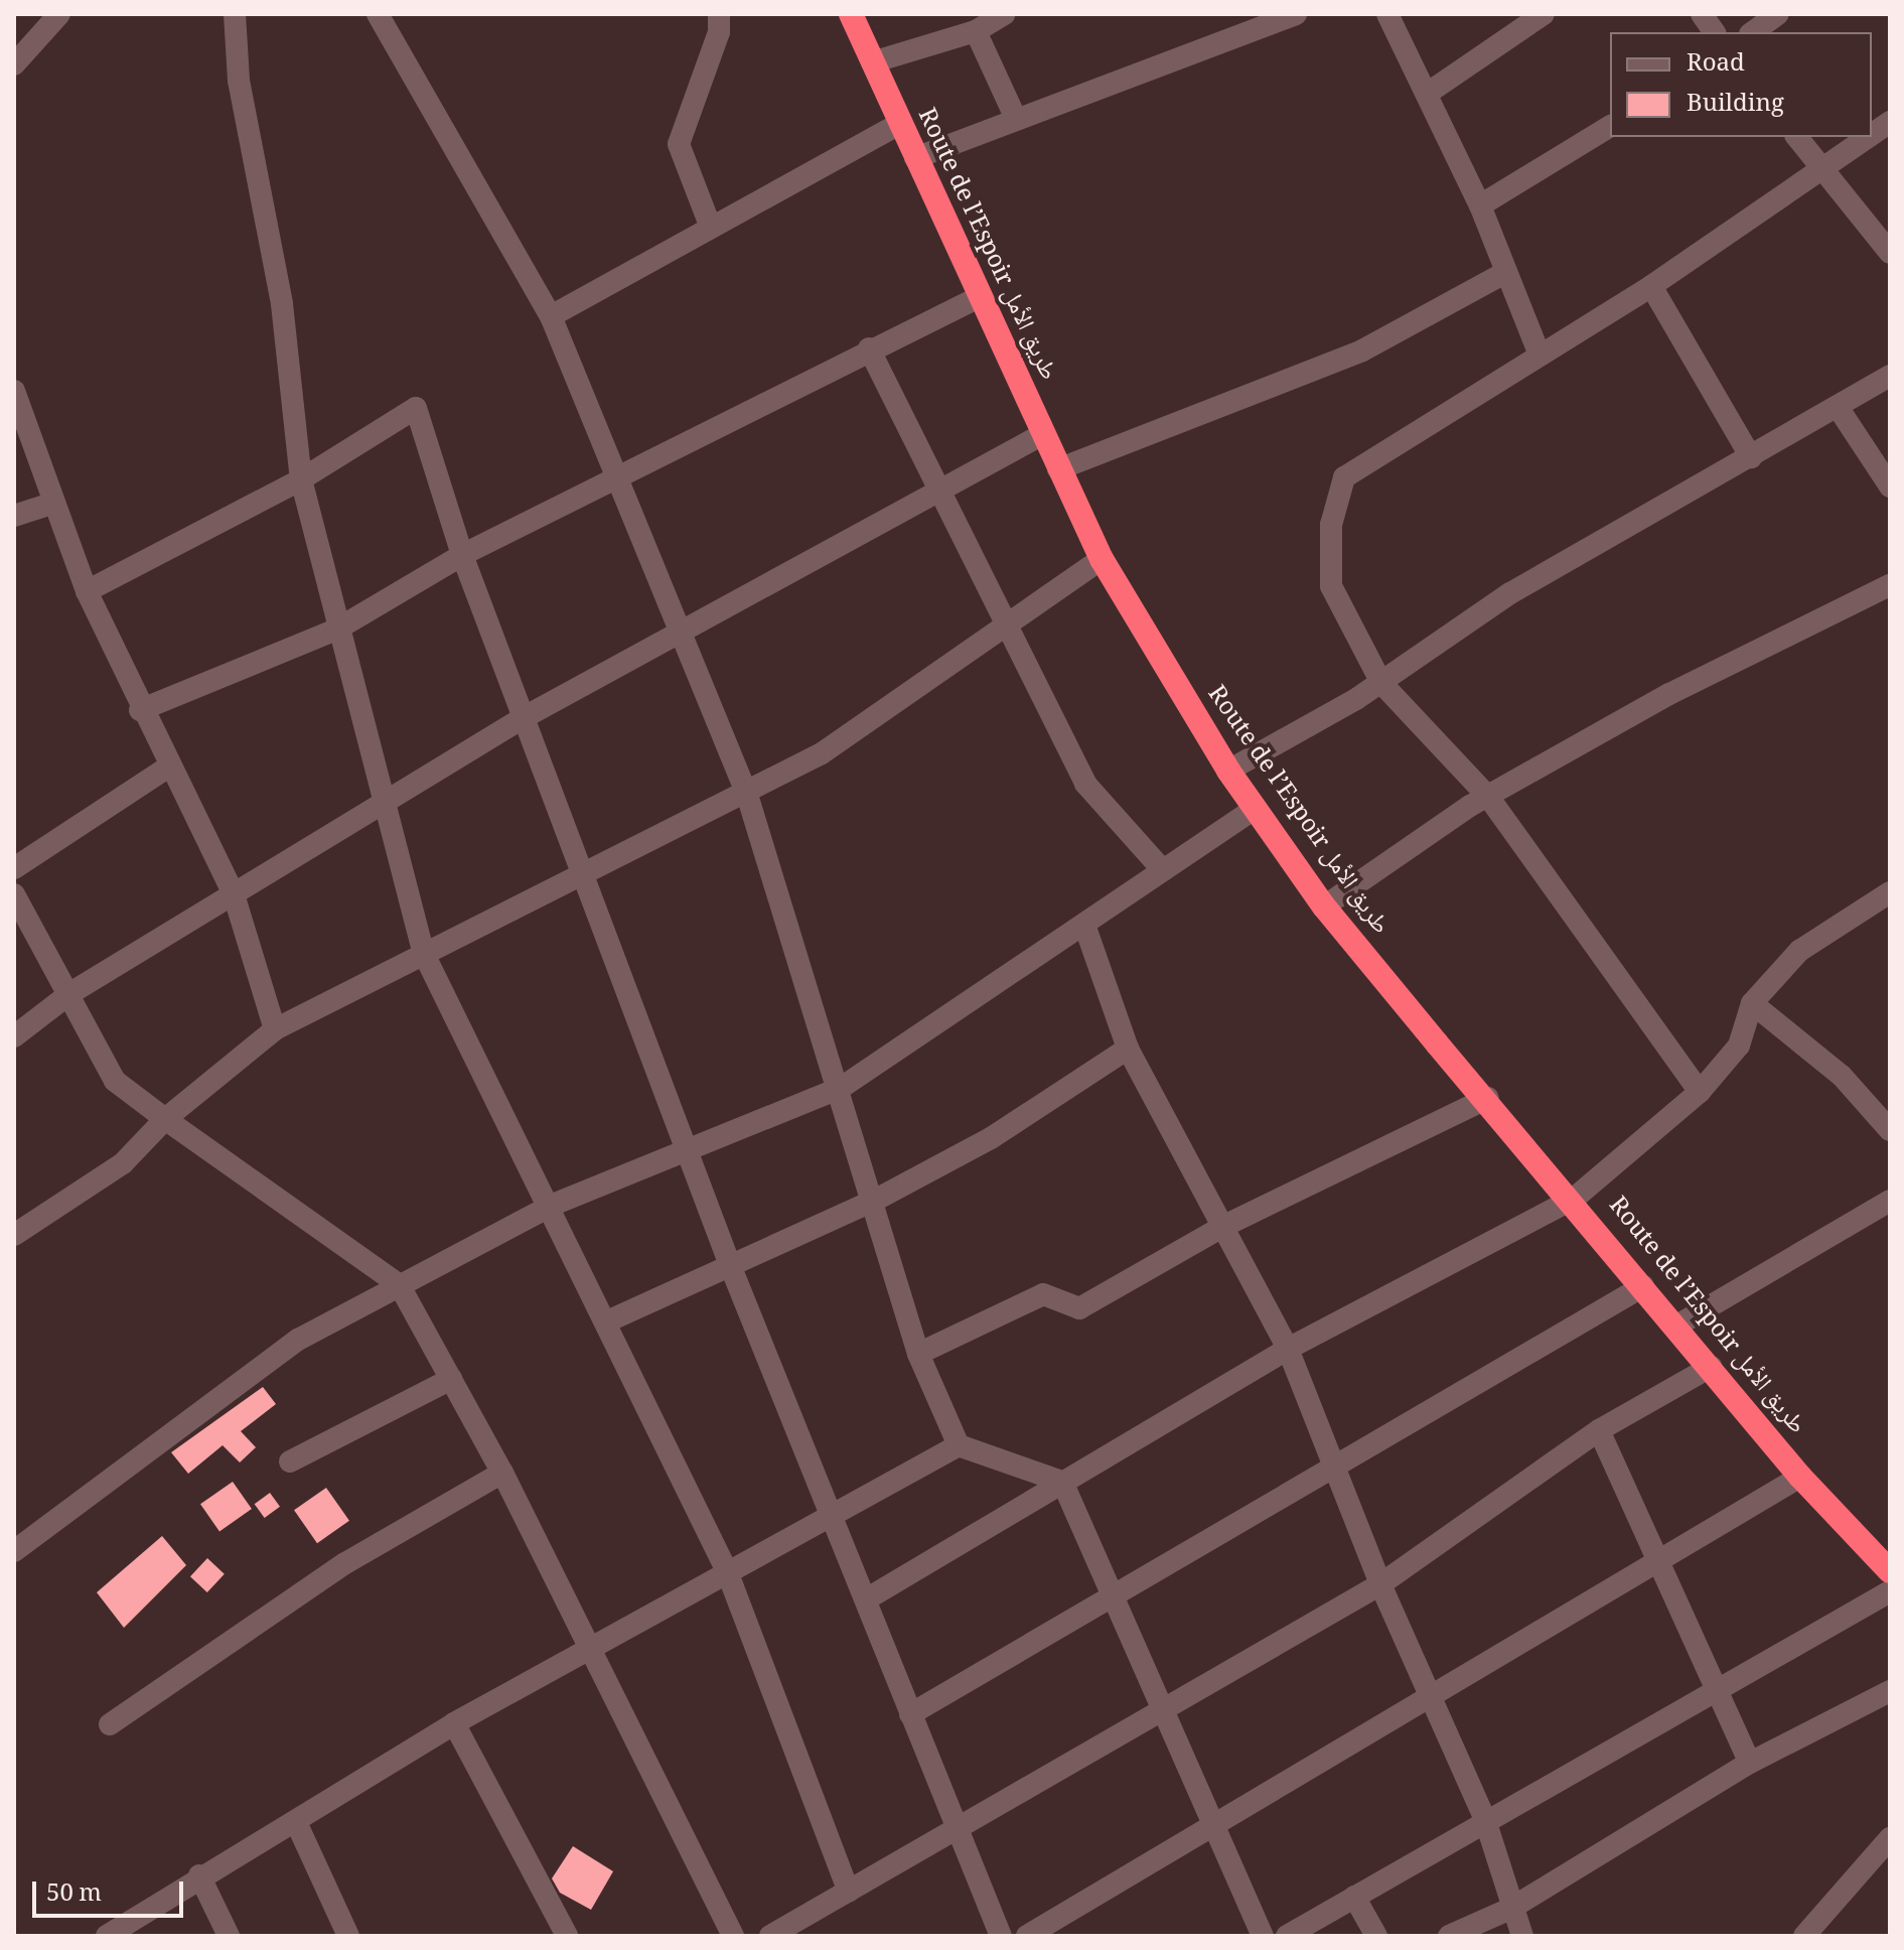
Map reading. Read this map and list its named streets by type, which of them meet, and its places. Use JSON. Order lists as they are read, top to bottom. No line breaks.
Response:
{"streets":{"highway":["Route de l’Espoir طريق الأمل"]},"legend":["Road","Building"],"scale_bar":"50 m"}
